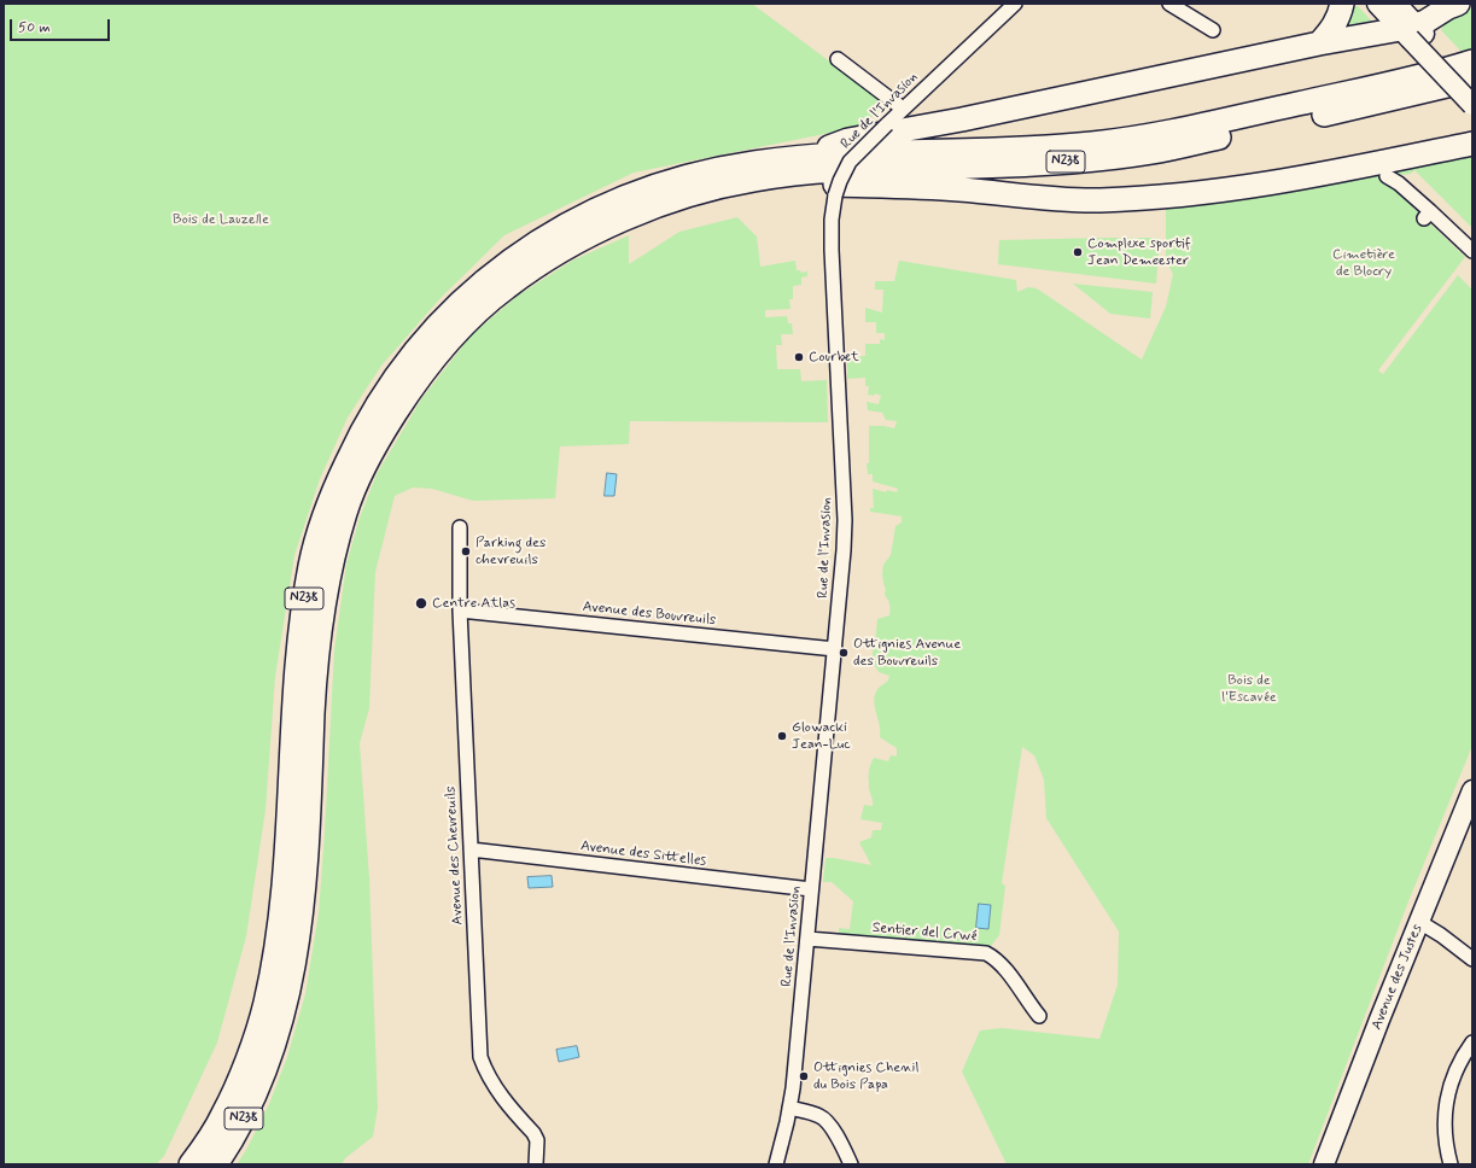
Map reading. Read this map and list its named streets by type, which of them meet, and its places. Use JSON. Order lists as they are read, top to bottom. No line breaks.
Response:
{"streets":{"highway":["N238"],"main road":["Avenue des Justes"],"street":["Rue de l'Invasion","Avenue des Bouvreuils","Avenue des Sittelles","Avenue des Chevreuils","Sentier del Crwé"]},"crossings":[["Rue de l'Invasion","Avenue des Bouvreuils"],["Rue de l'Invasion","Avenue des Sittelles"],["Rue de l'Invasion","Sentier del Crwé"],["Avenue des Bouvreuils","Avenue des Chevreuils"],["Avenue des Sittelles","Avenue des Chevreuils"]],"parks":["Bois de Lauzelle","Cimetière de Blocry","Bois de l'Escavée"],"places":["Complexe sportif Jean Demeester","Courbet","Parking des chevreuils","Centre Atlas","Ottignies Avenue des Bouvreuils","Glowacki Jean-Luc","Ottignies Chenil du Bois Papa"],"scale_bar":"50 m"}
